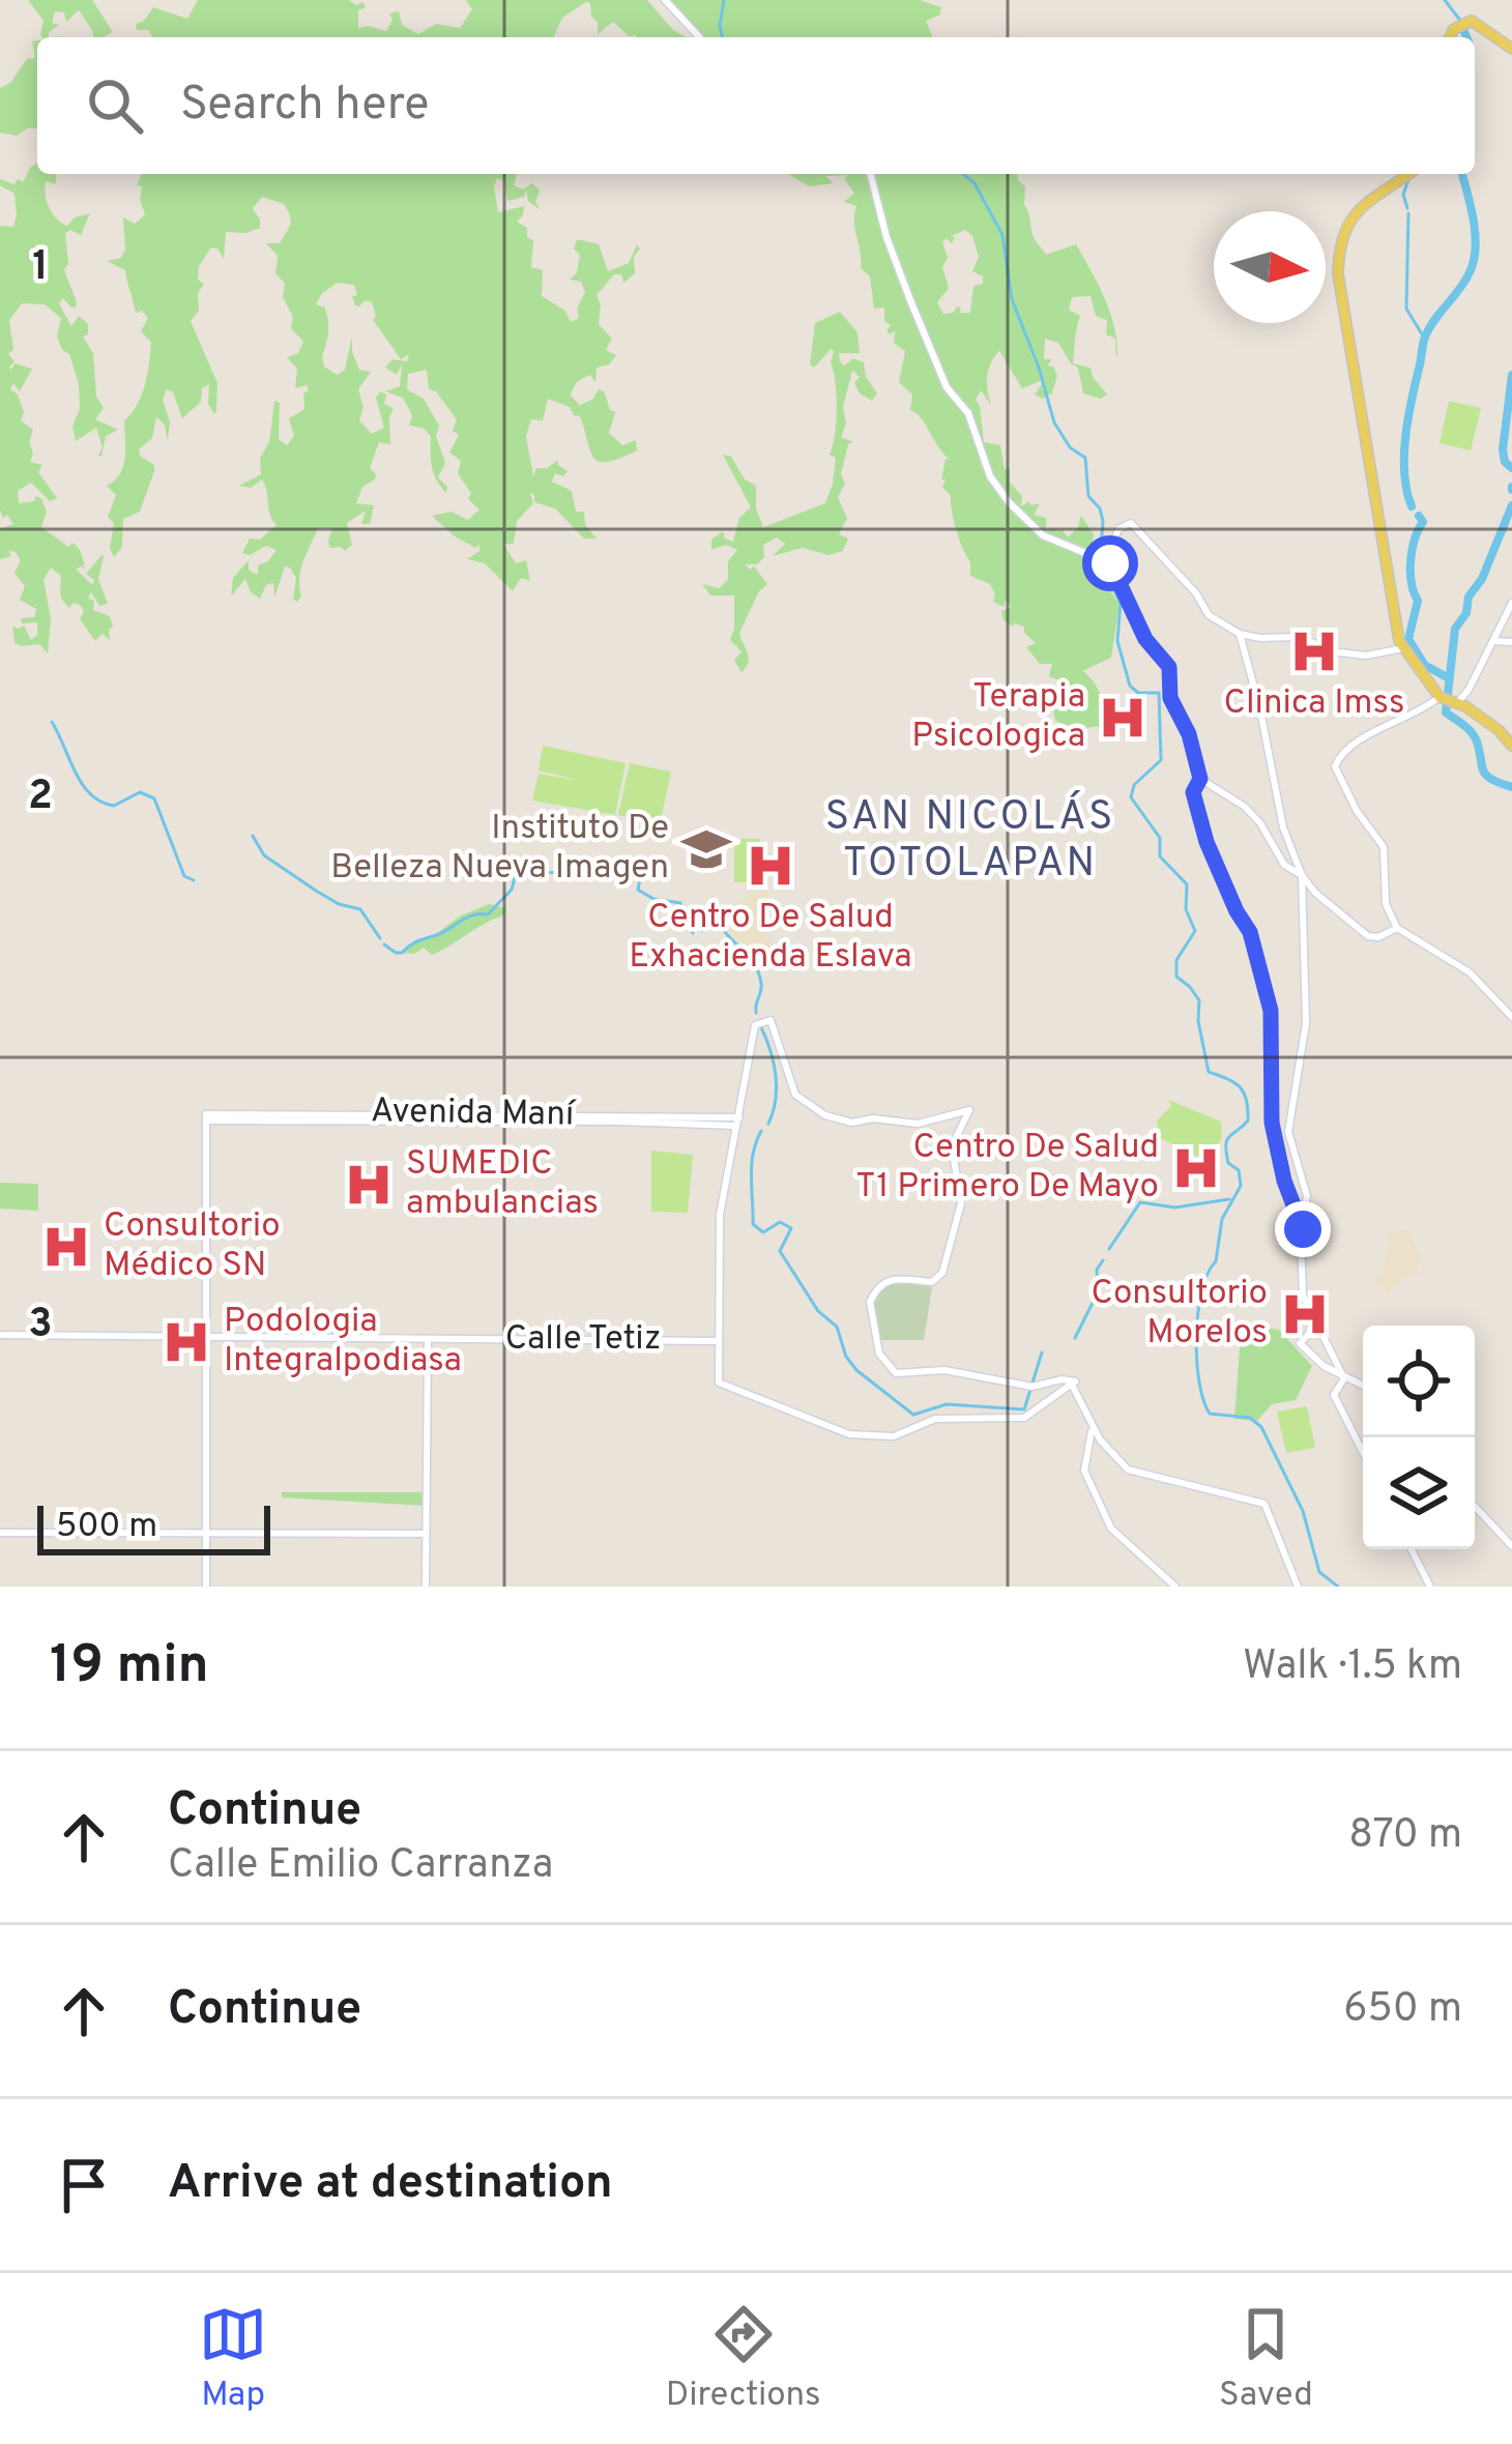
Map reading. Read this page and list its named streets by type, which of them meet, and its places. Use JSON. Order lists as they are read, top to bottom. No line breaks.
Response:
{"streets":{"street":["Avenida Maní","Calle Tetiz"]},"districts":["SAN NICOLÁS TOTOLAPAN"],"places":{"hospital":["Clinica Imss","Terapia Psicologica","Centro De Salud Exhacienda Eslava","Centro De Salud T1 Primero De Mayo","SUMEDIC ambulancias","Consultorio Médico SN","Consultorio Morelos","Podologia Integralpodiasa"],"school or university":["Instituto De Belleza Nueva Imagen"]},"scale_bar":"500 m","north":"right","page":{"search":"Search here","scale":"500 m","heading":["19 min","Walk · 1.5 km"],"list":[["Continue","Calle Emilio Carranza","870 m"],["Continue","650 m"],"Arrive at destination"],"nav":["Map","Directions","Saved"]},"grid":{"rows":["1","2","3"]}}
